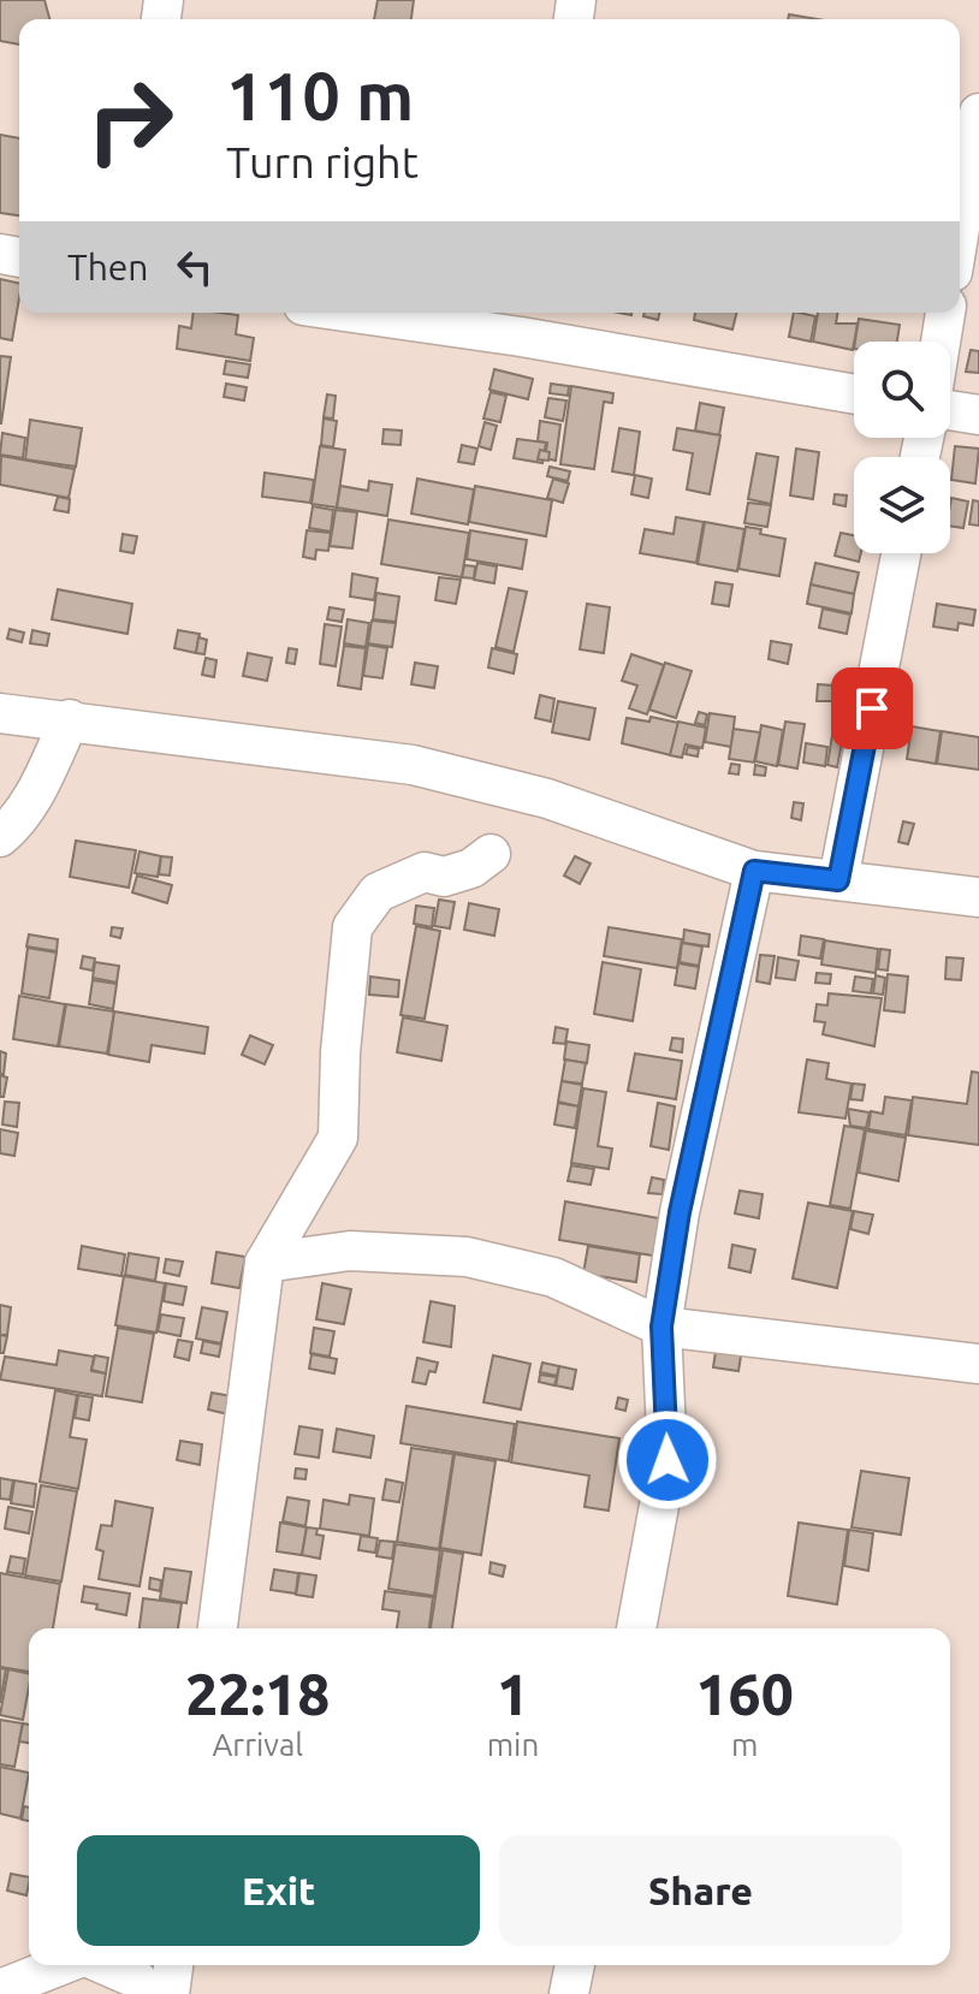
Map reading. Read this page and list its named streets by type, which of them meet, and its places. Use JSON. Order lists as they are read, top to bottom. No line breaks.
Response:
{"page":{"turn":["110 m","Turn right"],"then":"Then","eta":["22:18","Arrival","1","min","160","m"],"buttons":["Exit","Share"]}}
